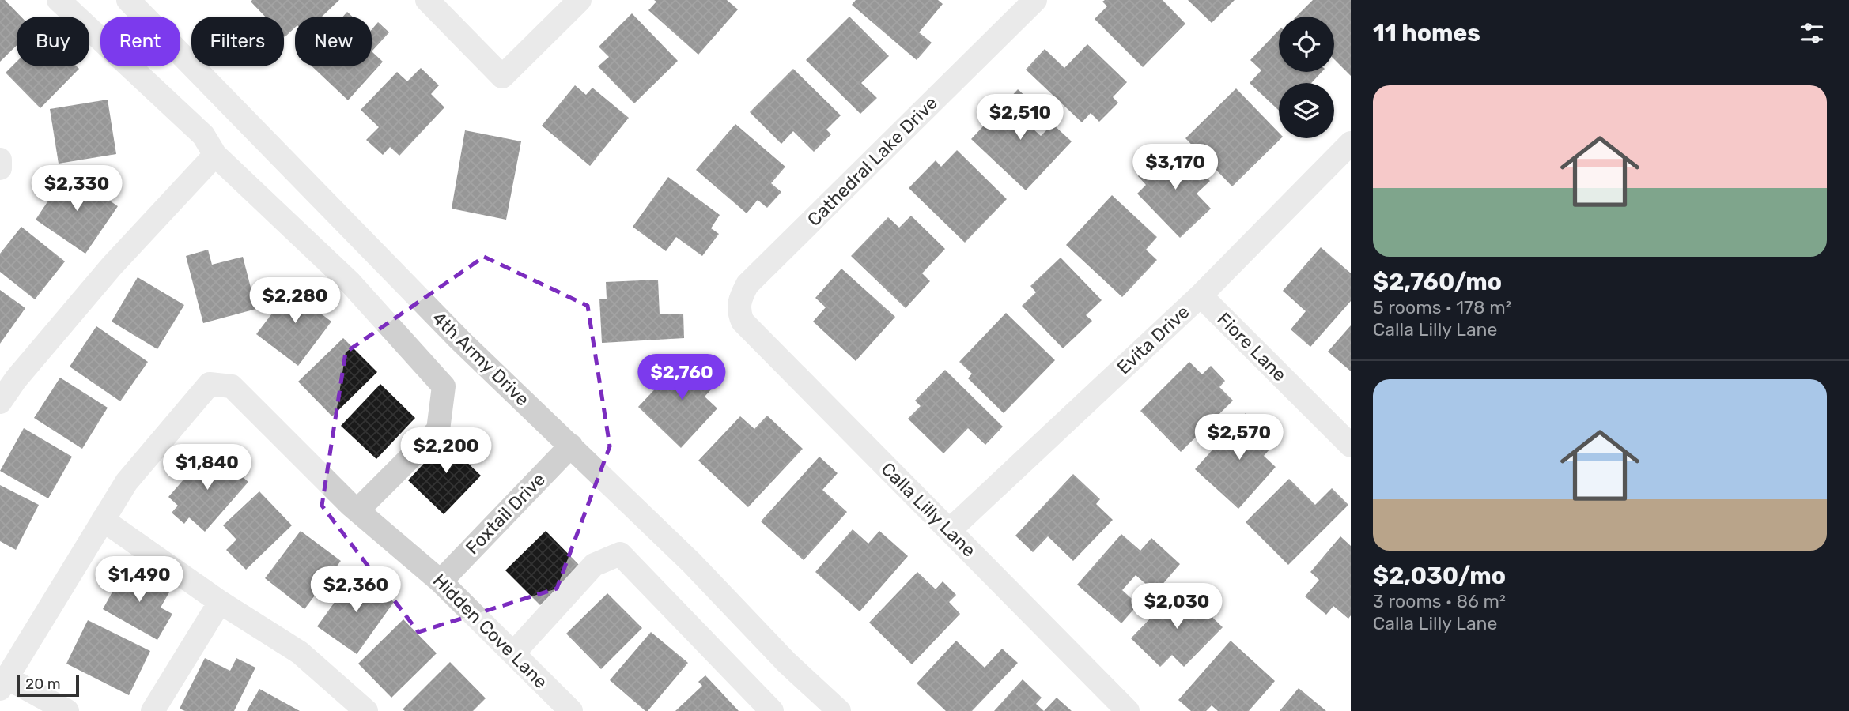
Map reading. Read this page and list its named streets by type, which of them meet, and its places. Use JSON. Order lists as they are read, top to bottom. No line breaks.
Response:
{"streets":{"street":["Cathedral Lake Drive","Evita Drive","Fiore Lane","4th Army Drive","Calla Lilly Lane","Foxtail Drive","Hidden Cove Lane"]},"crossings":[["Cathedral Lake Drive","Calla Lilly Lane"],["Evita Drive","Fiore Lane"],["Evita Drive","Calla Lilly Lane"],["4th Army Drive","Foxtail Drive"],["Foxtail Drive","Hidden Cove Lane"]],"scale_bar":"20 m","page":{"heading":"11 homes","chip":["Buy","Rent","Filters","New"],"list":[{"name":"$2,760/mo","note":"5 rooms · 178 m² · Calla Lilly Lane"},{"name":"$2,030/mo","note":"3 rooms · 86 m² · Calla Lilly Lane"}],"price":["$2,510","$3,170","$2,330","$2,280","$2,760","$2,570","$2,200","$1,840","$1,490","$2,360","$2,030"],"scale":"20 m"}}
